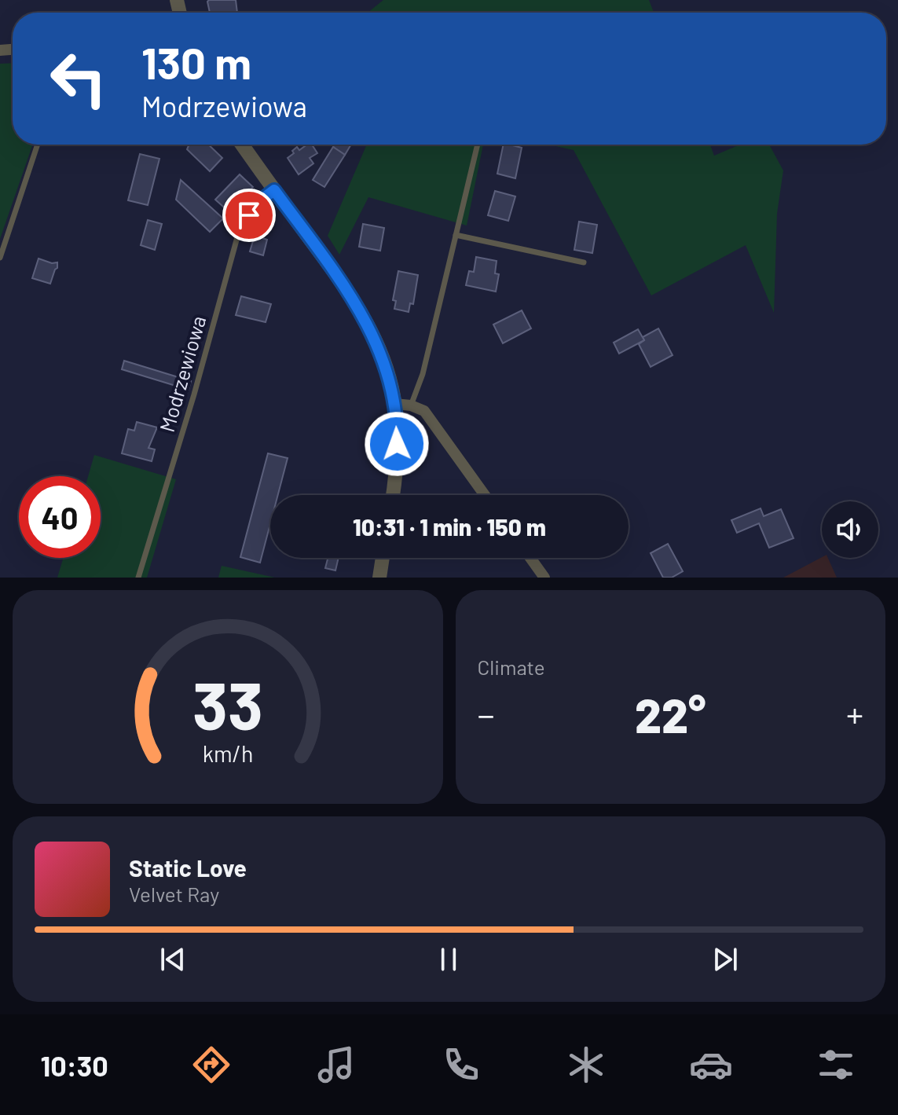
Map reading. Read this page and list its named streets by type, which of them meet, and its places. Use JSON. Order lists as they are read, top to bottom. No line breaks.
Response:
{"streets":{"lane":["Modrzewiowa"]},"page":{"turn":["130 m","Modrzewiowa"],"limit":"40","trip":"10:31 · 1 min · 150 m","tile":"Climate","heat":["−","22°","+"],"song":["Static Love","Velvet Ray"],"tabs":"10:30","gauge":["33","km/h"]}}
